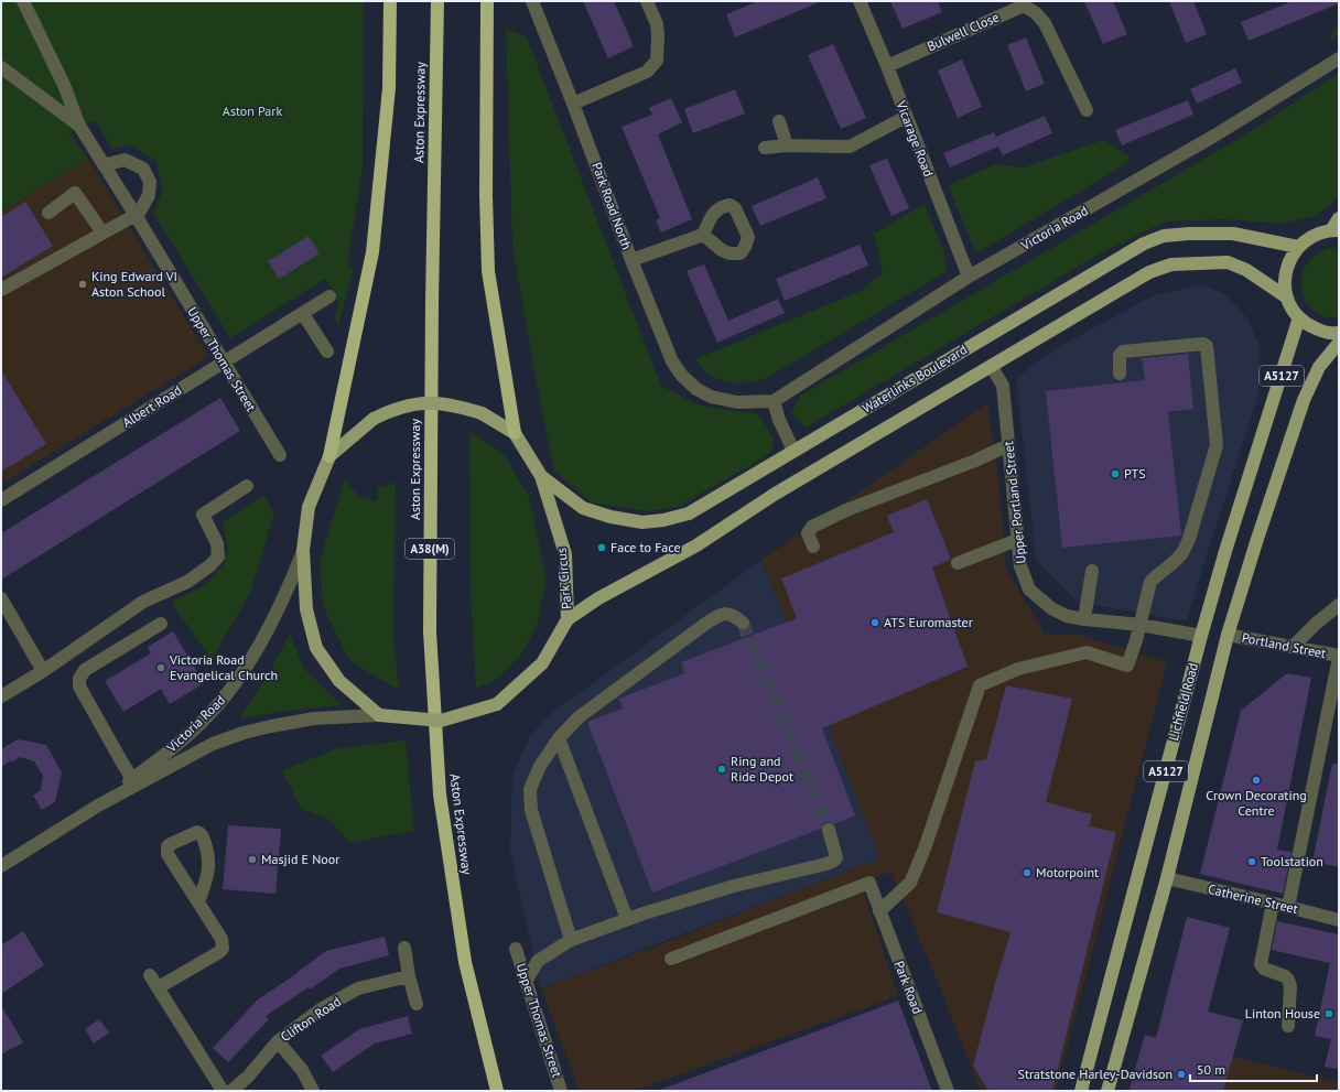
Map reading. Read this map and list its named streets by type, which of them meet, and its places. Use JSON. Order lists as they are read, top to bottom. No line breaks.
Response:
{"streets":{"highway":["Aston Expressway","A38(M)"],"main road":["A5127","Waterlinks Boulevard","Park Circus","Lichfield Road"],"street":["Bulwell Close","Vicarage Road","Park Road North","Victoria Road","Upper Thomas Street","Albert Road","Upper Portland Street","Portland Street","Catherine Street","Park Road","Clifton Road"]},"crossings":[["Bulwell Close","Vicarage Road"],["Vicarage Road","Victoria Road"],["Park Road North","Victoria Road"],["Victoria Road","Park Circus"],["Upper Thomas Street","Albert Road"],["Waterlinks Boulevard","Upper Portland Street"],["Waterlinks Boulevard","Park Circus"],["Upper Portland Street","Lichfield Road"],["Portland Street","Lichfield Road"],["Lichfield Road","Catherine Street"]],"parks":["Aston Park"],"places":["King Edward VI Aston School","PTS","Face to Face","ATS Euromaster","Victoria Road Evangelical Church","Ring and Ride Depot","Crown Decorating Centre","Masjid E Noor","Toolstation","Motorpoint","Linton House","Stratstone Harley-Davidson"],"scale_bar":"50 m"}
